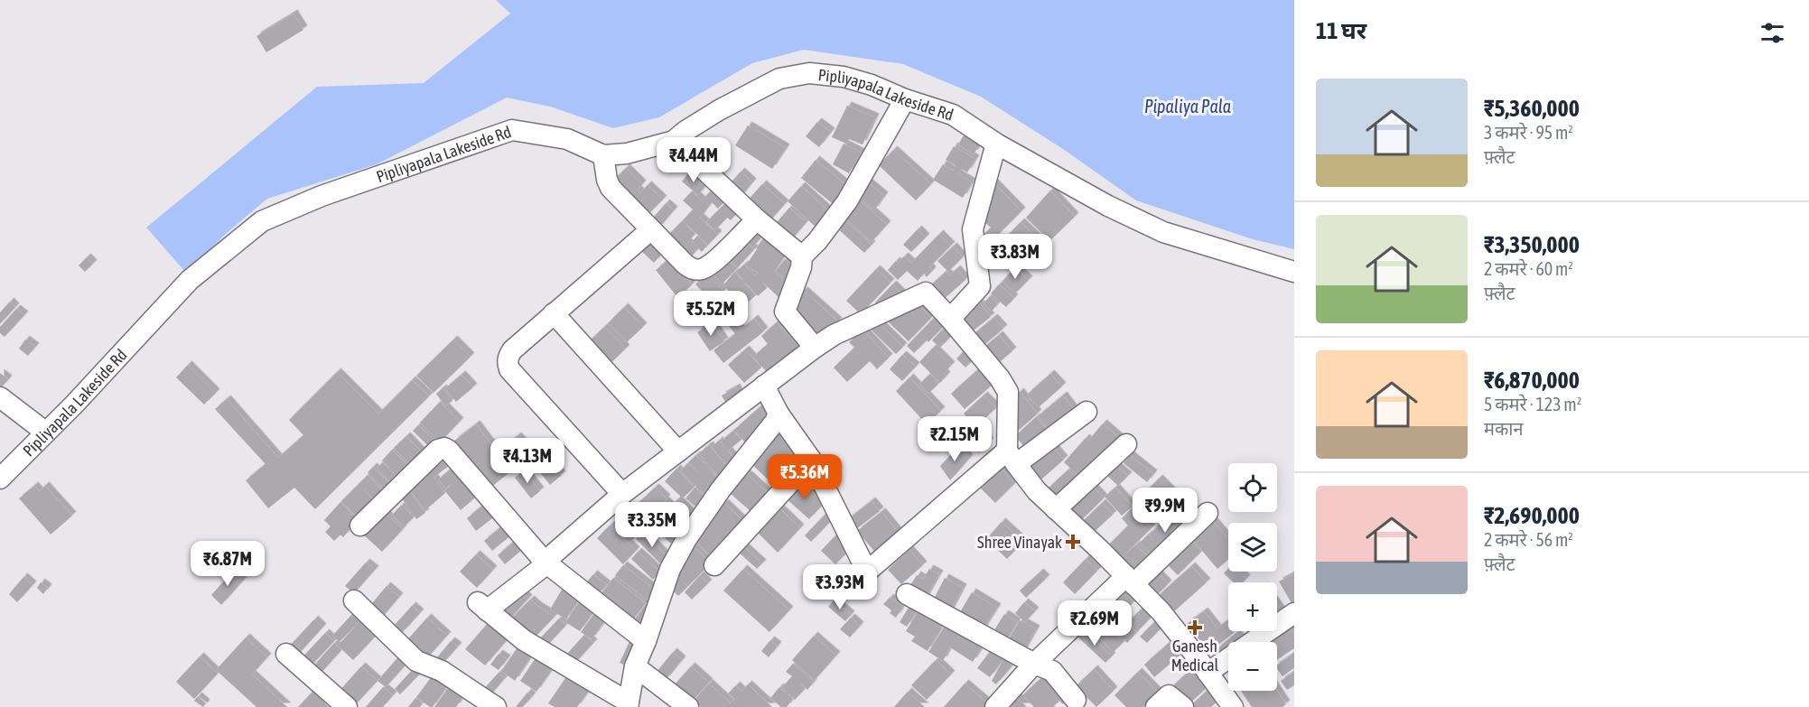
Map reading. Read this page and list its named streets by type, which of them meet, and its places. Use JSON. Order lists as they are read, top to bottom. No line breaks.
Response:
{"streets":{"street":["Pipliyapala Lakeside Rd"]},"water":["Pipaliya Pala"],"places":{"health":["Shree Vinayak","Ganesh Medical"]},"page":{"heading":"11 घर","list":[{"name":"₹5,360,000","note":"3 कमरे · 95 m² · फ़्लैट"},{"name":"₹3,350,000","note":"2 कमरे · 60 m² · फ़्लैट"},{"name":"₹6,870,000","note":"5 कमरे · 123 m² · मकान"},{"name":"₹2,690,000","note":"2 कमरे · 56 m² · फ़्लैट"}],"price":["₹4.44M","₹3.83M","₹5.52M","₹2.15M","₹4.13M","₹5.36M","₹9.9M","₹3.35M","₹6.87M","₹3.93M","₹2.69M"],"map_buttons":["+","−"]}}
